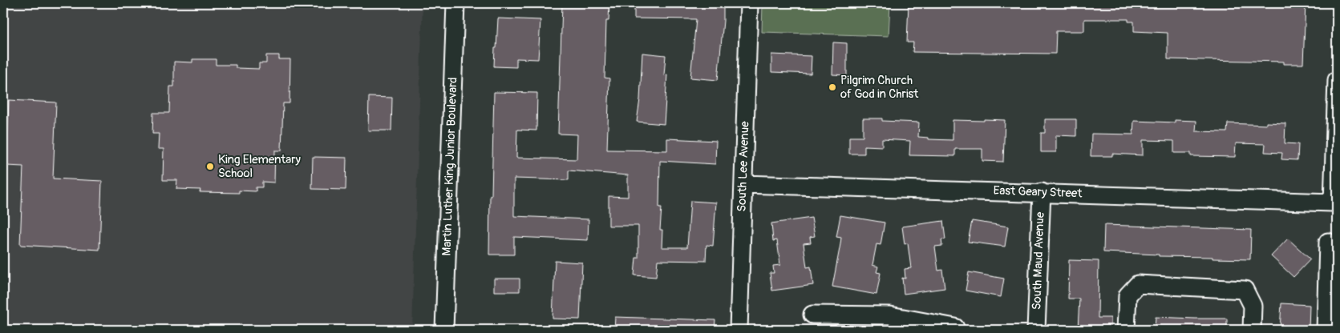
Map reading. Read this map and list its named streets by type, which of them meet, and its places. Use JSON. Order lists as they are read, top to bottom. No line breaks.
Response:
{"streets":{"street":["Martin Luther King Junior Boulevard","South Lee Avenue","East Geary Street","South Maud Avenue"]},"crossings":[["South Lee Avenue","East Geary Street"],["East Geary Street","South Maud Avenue"]],"places":["Pilgrim Church of God in Christ","King Elementary School"]}
